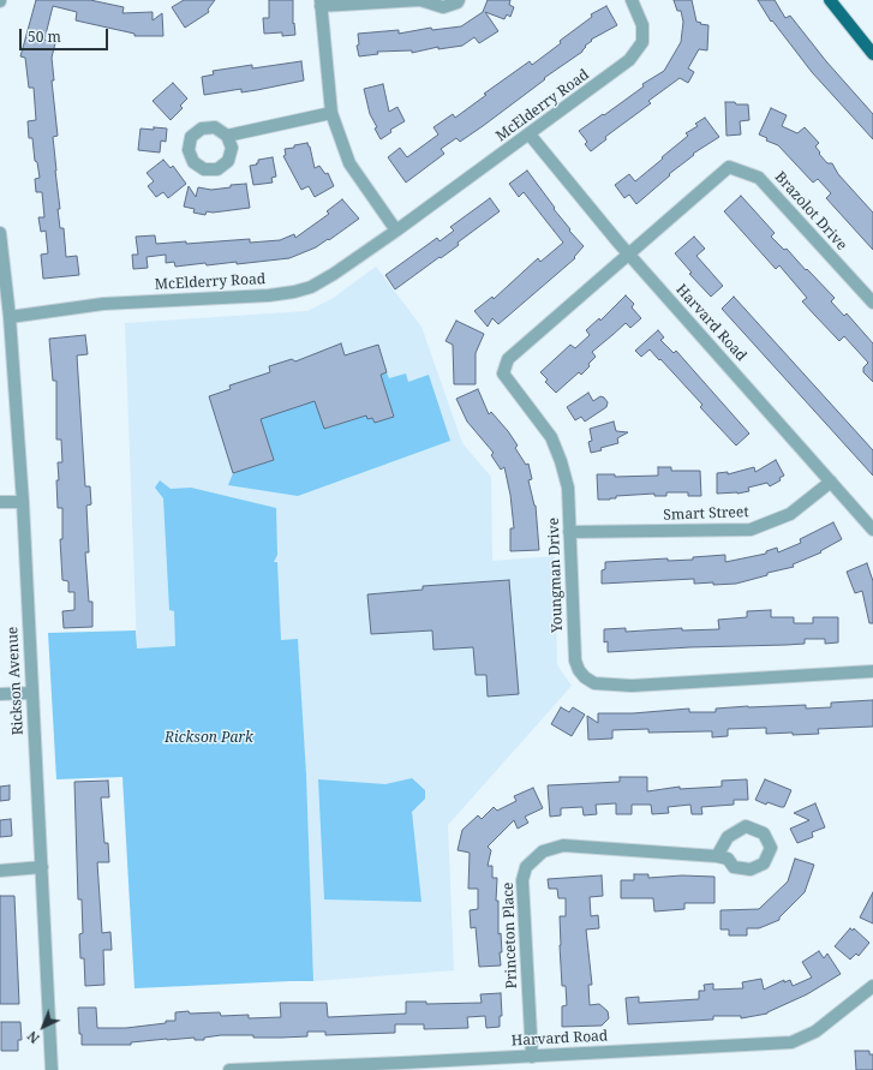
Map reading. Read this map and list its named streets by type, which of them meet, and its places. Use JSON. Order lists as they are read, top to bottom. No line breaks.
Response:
{"streets":{"street":["McElderry Road","Brazolot Drive","Harvard Road","Smart Street","Youngman Drive","Rickson Avenue","Princeton Place"]},"crossings":[["McElderry Road","Harvard Road"],["McElderry Road","Rickson Avenue"],["Brazolot Drive","Harvard Road"],["Brazolot Drive","Youngman Drive"],["Harvard Road","Smart Street"],["Harvard Road","Youngman Drive"],["Harvard Road","Princeton Place"],["Smart Street","Youngman Drive"]],"parks":["Rickson Park"],"scale_bar":"50 m","north":"bottom left"}
